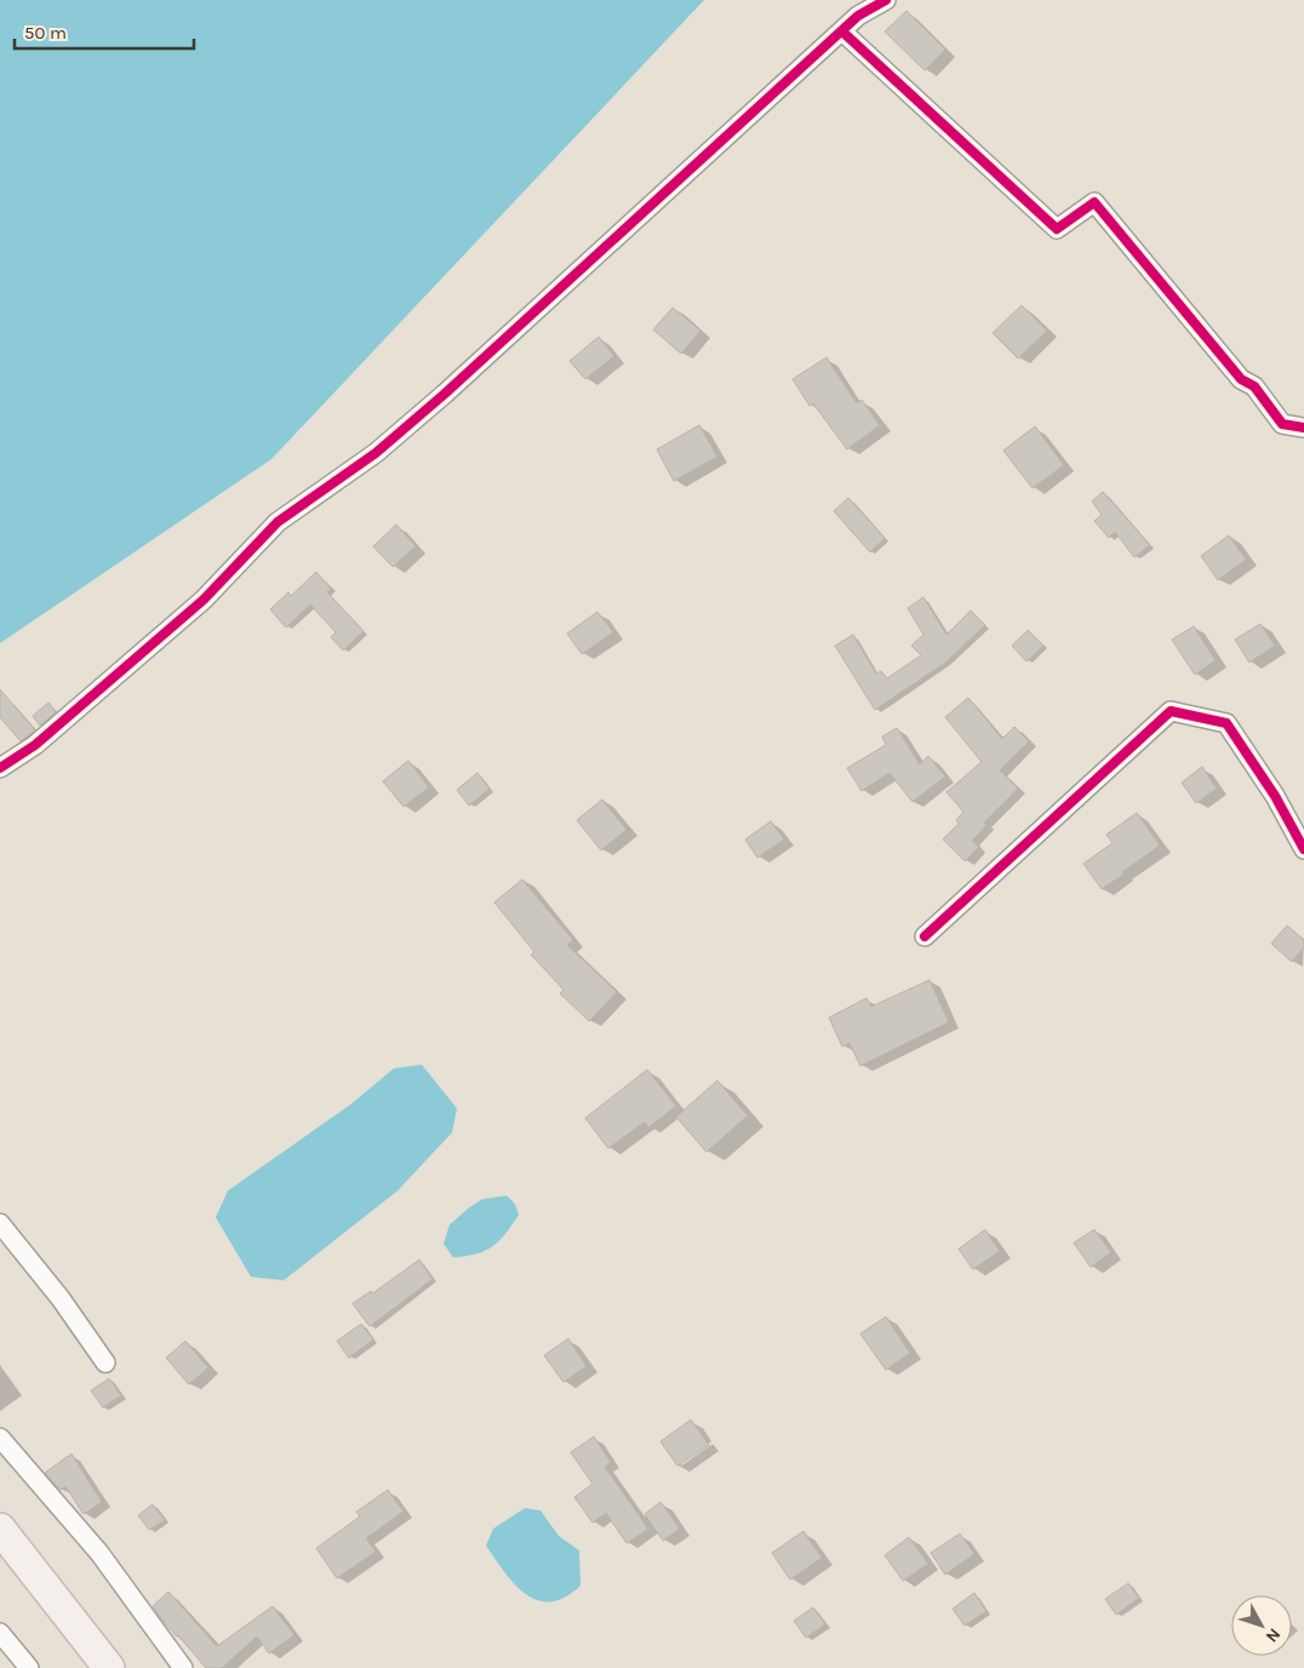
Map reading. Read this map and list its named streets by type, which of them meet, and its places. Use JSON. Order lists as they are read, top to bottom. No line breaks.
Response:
{"scale_bar":"50 m","north":"bottom right"}
